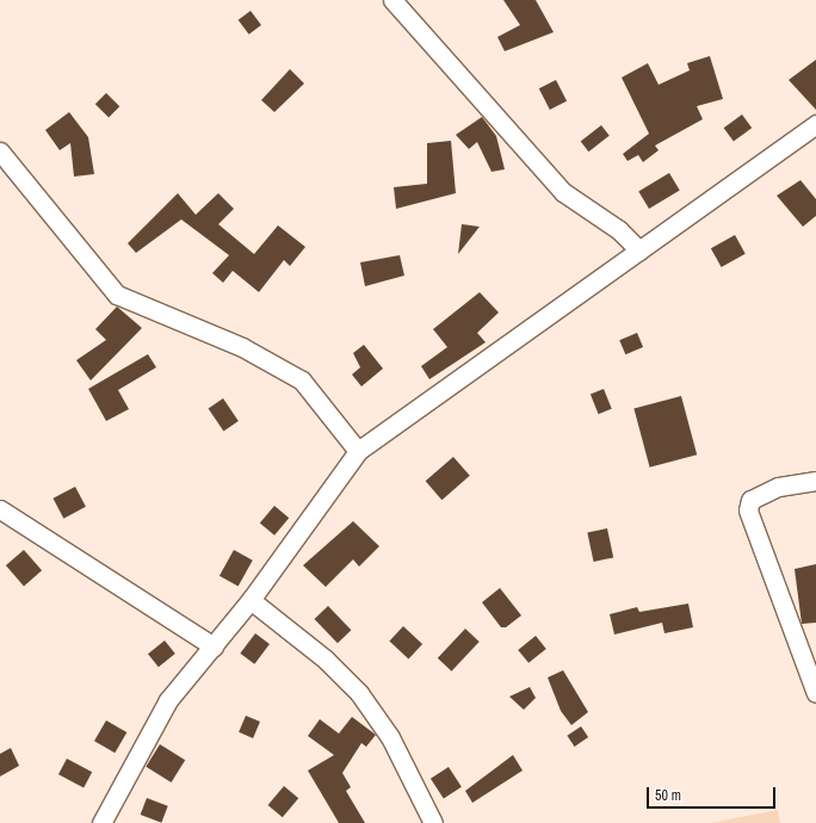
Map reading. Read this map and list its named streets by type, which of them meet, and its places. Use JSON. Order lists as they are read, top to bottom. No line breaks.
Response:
{"scale_bar":"50 m"}
